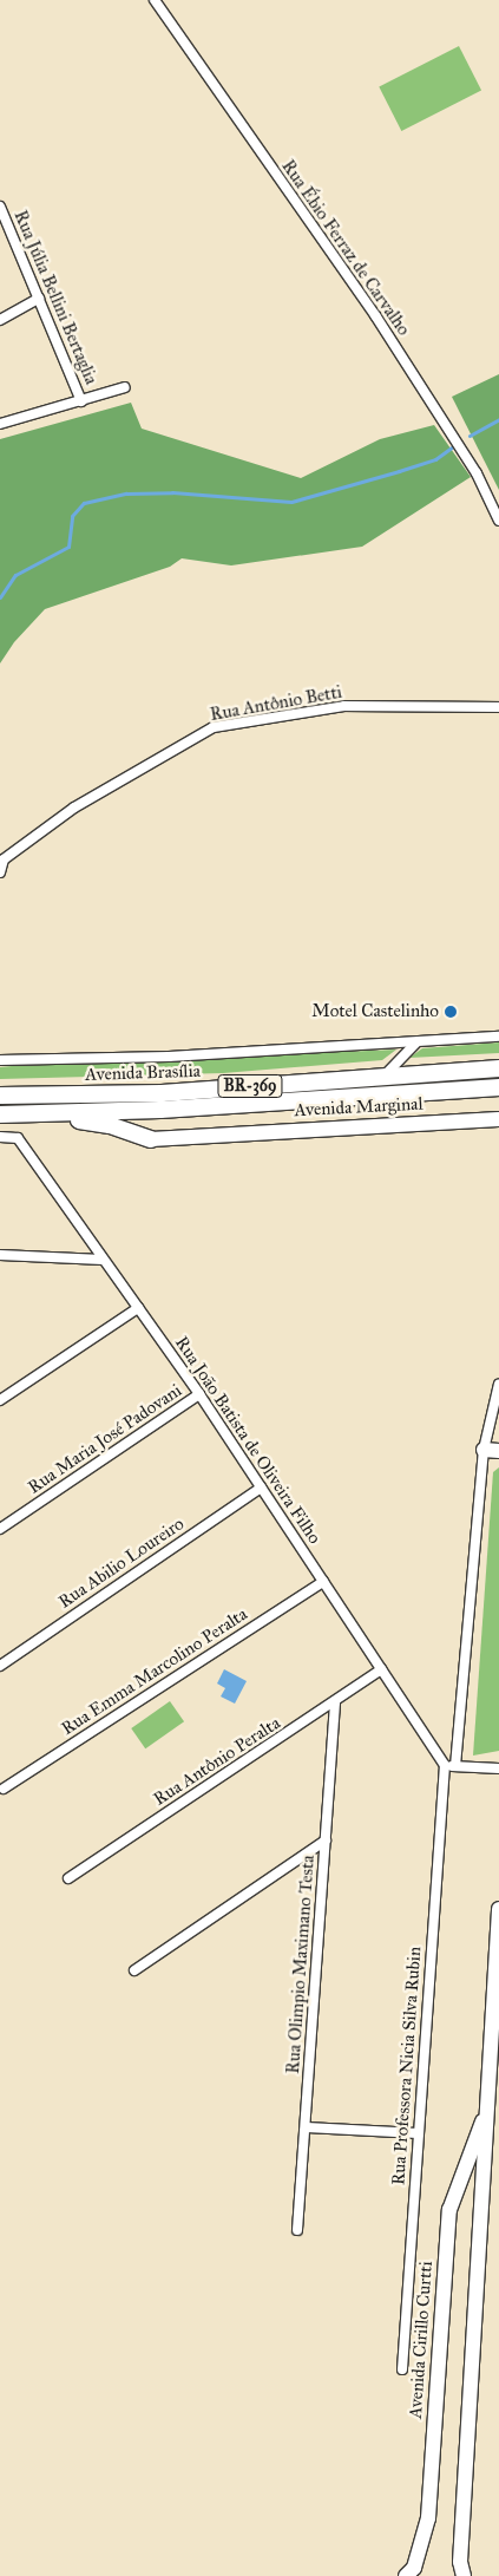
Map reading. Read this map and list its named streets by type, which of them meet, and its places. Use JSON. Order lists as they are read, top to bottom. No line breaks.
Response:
{"streets":{"highway":["Avenida Brasília","BR-369"],"main road":["Avenida Marginal","Avenida Cirillo Curtti"],"street":["Rua Ébio Ferraz de Carvalho","Rua Júlia Bellini Bertaglia","Rua Antônio Betti","Rua Maria José Padovani","Rua João Batista de Oliveira Filho","Rua Abilio Loureiro","Rua Emma Marcolino Peralta","Rua Antônio Peralta","Rua Olimpio Maximano Testa","Rua Professora Nicia Silva Rubin"]},"crossings":[["Rua Maria José Padovani","Rua João Batista de Oliveira Filho"],["Rua João Batista de Oliveira Filho","Rua Abilio Loureiro"],["Rua João Batista de Oliveira Filho","Rua Emma Marcolino Peralta"],["Rua João Batista de Oliveira Filho","Rua Antônio Peralta"],["Rua João Batista de Oliveira Filho","Rua Professora Nicia Silva Rubin"],["Rua Antônio Peralta","Rua Olimpio Maximano Testa"]],"places":["Motel Castelinho"]}
